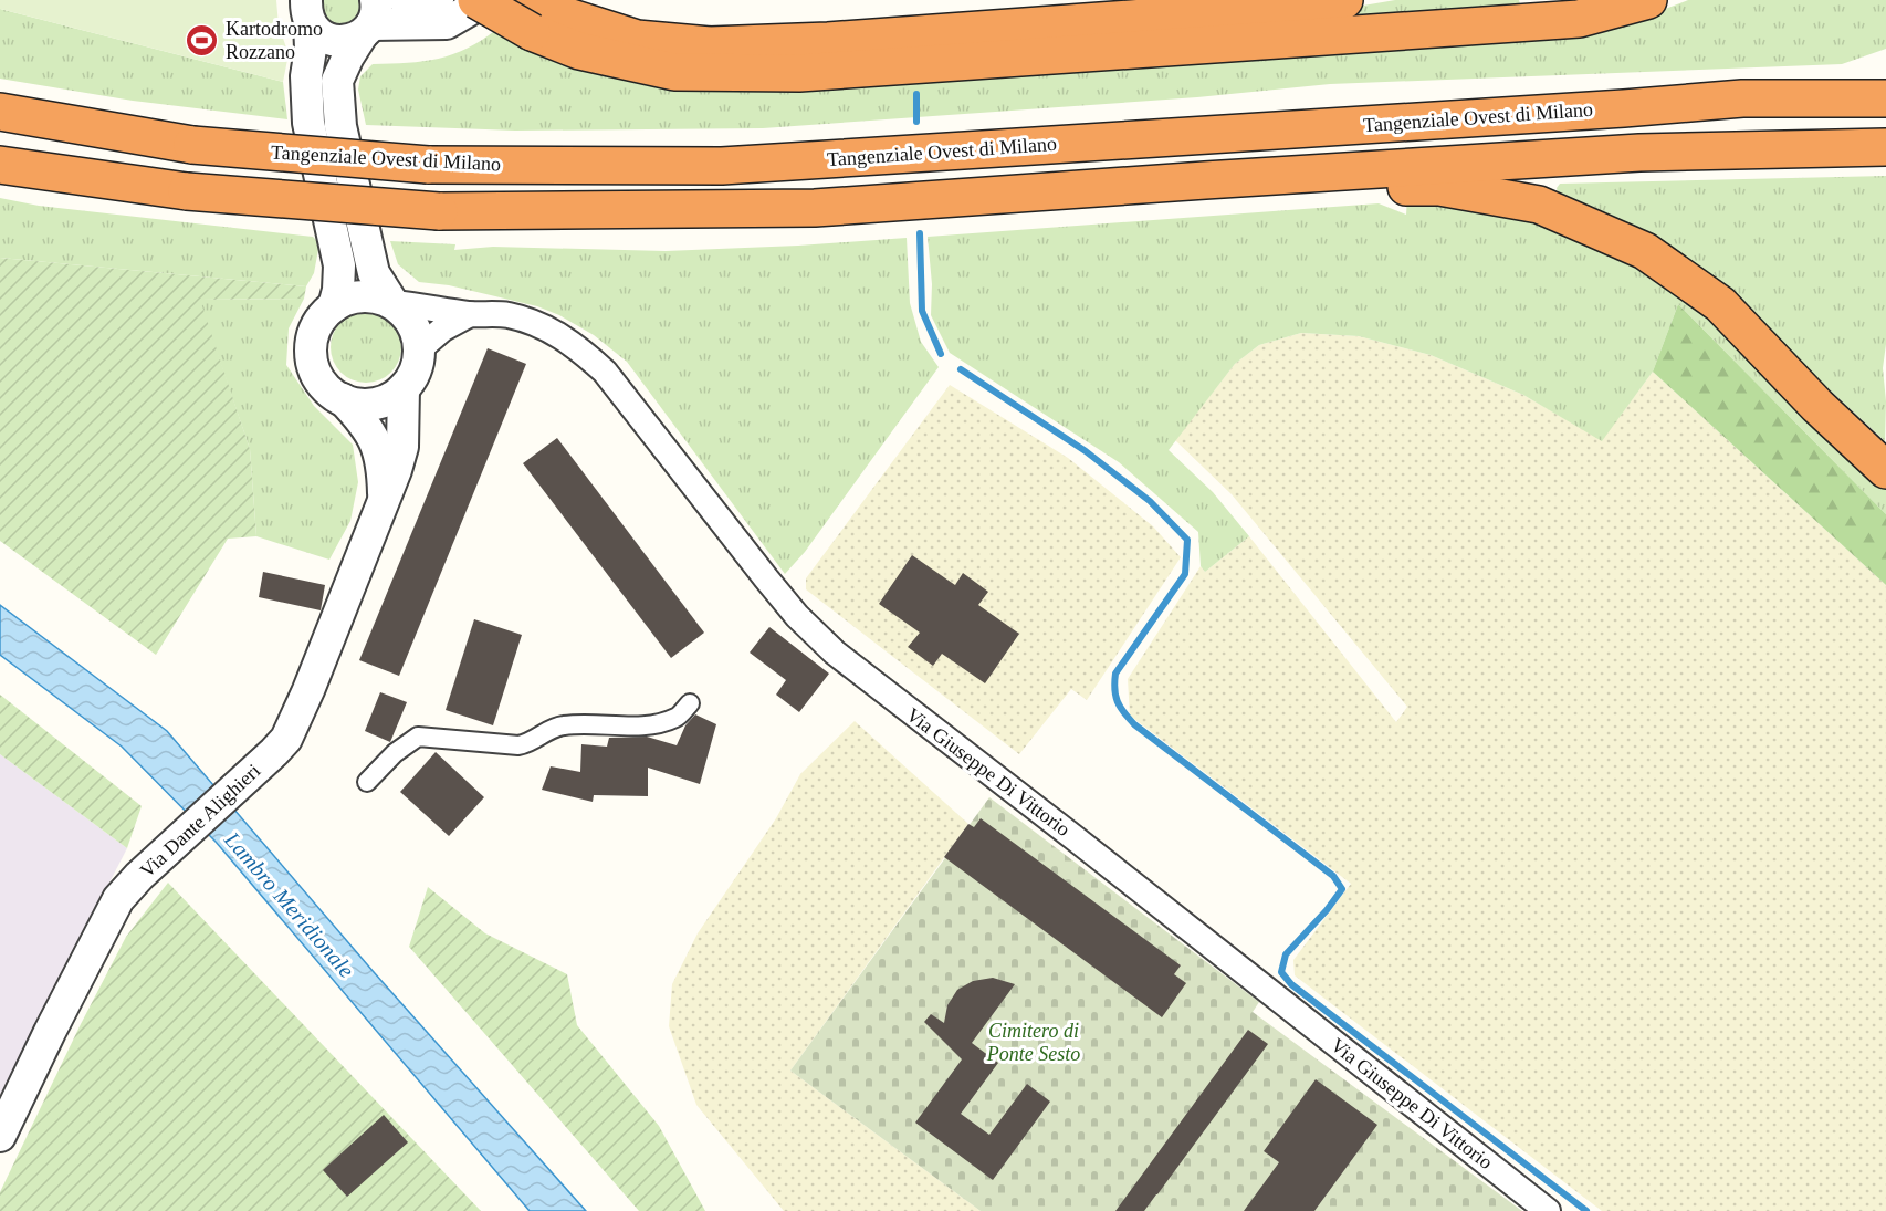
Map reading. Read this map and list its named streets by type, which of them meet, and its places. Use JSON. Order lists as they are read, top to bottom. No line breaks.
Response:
{"streets":{"highway":["Tangenziale Ovest di Milano"],"street":["Via Giuseppe Di Vittorio","Via Dante Alighieri"]},"crossings":[["Via Giuseppe Di Vittorio","Via Dante Alighieri"]],"water":["Lambro Meridionale"],"parks":["Cimitero di Ponte Sesto"],"places":{"sports":["Kartodromo Rozzano"]}}
